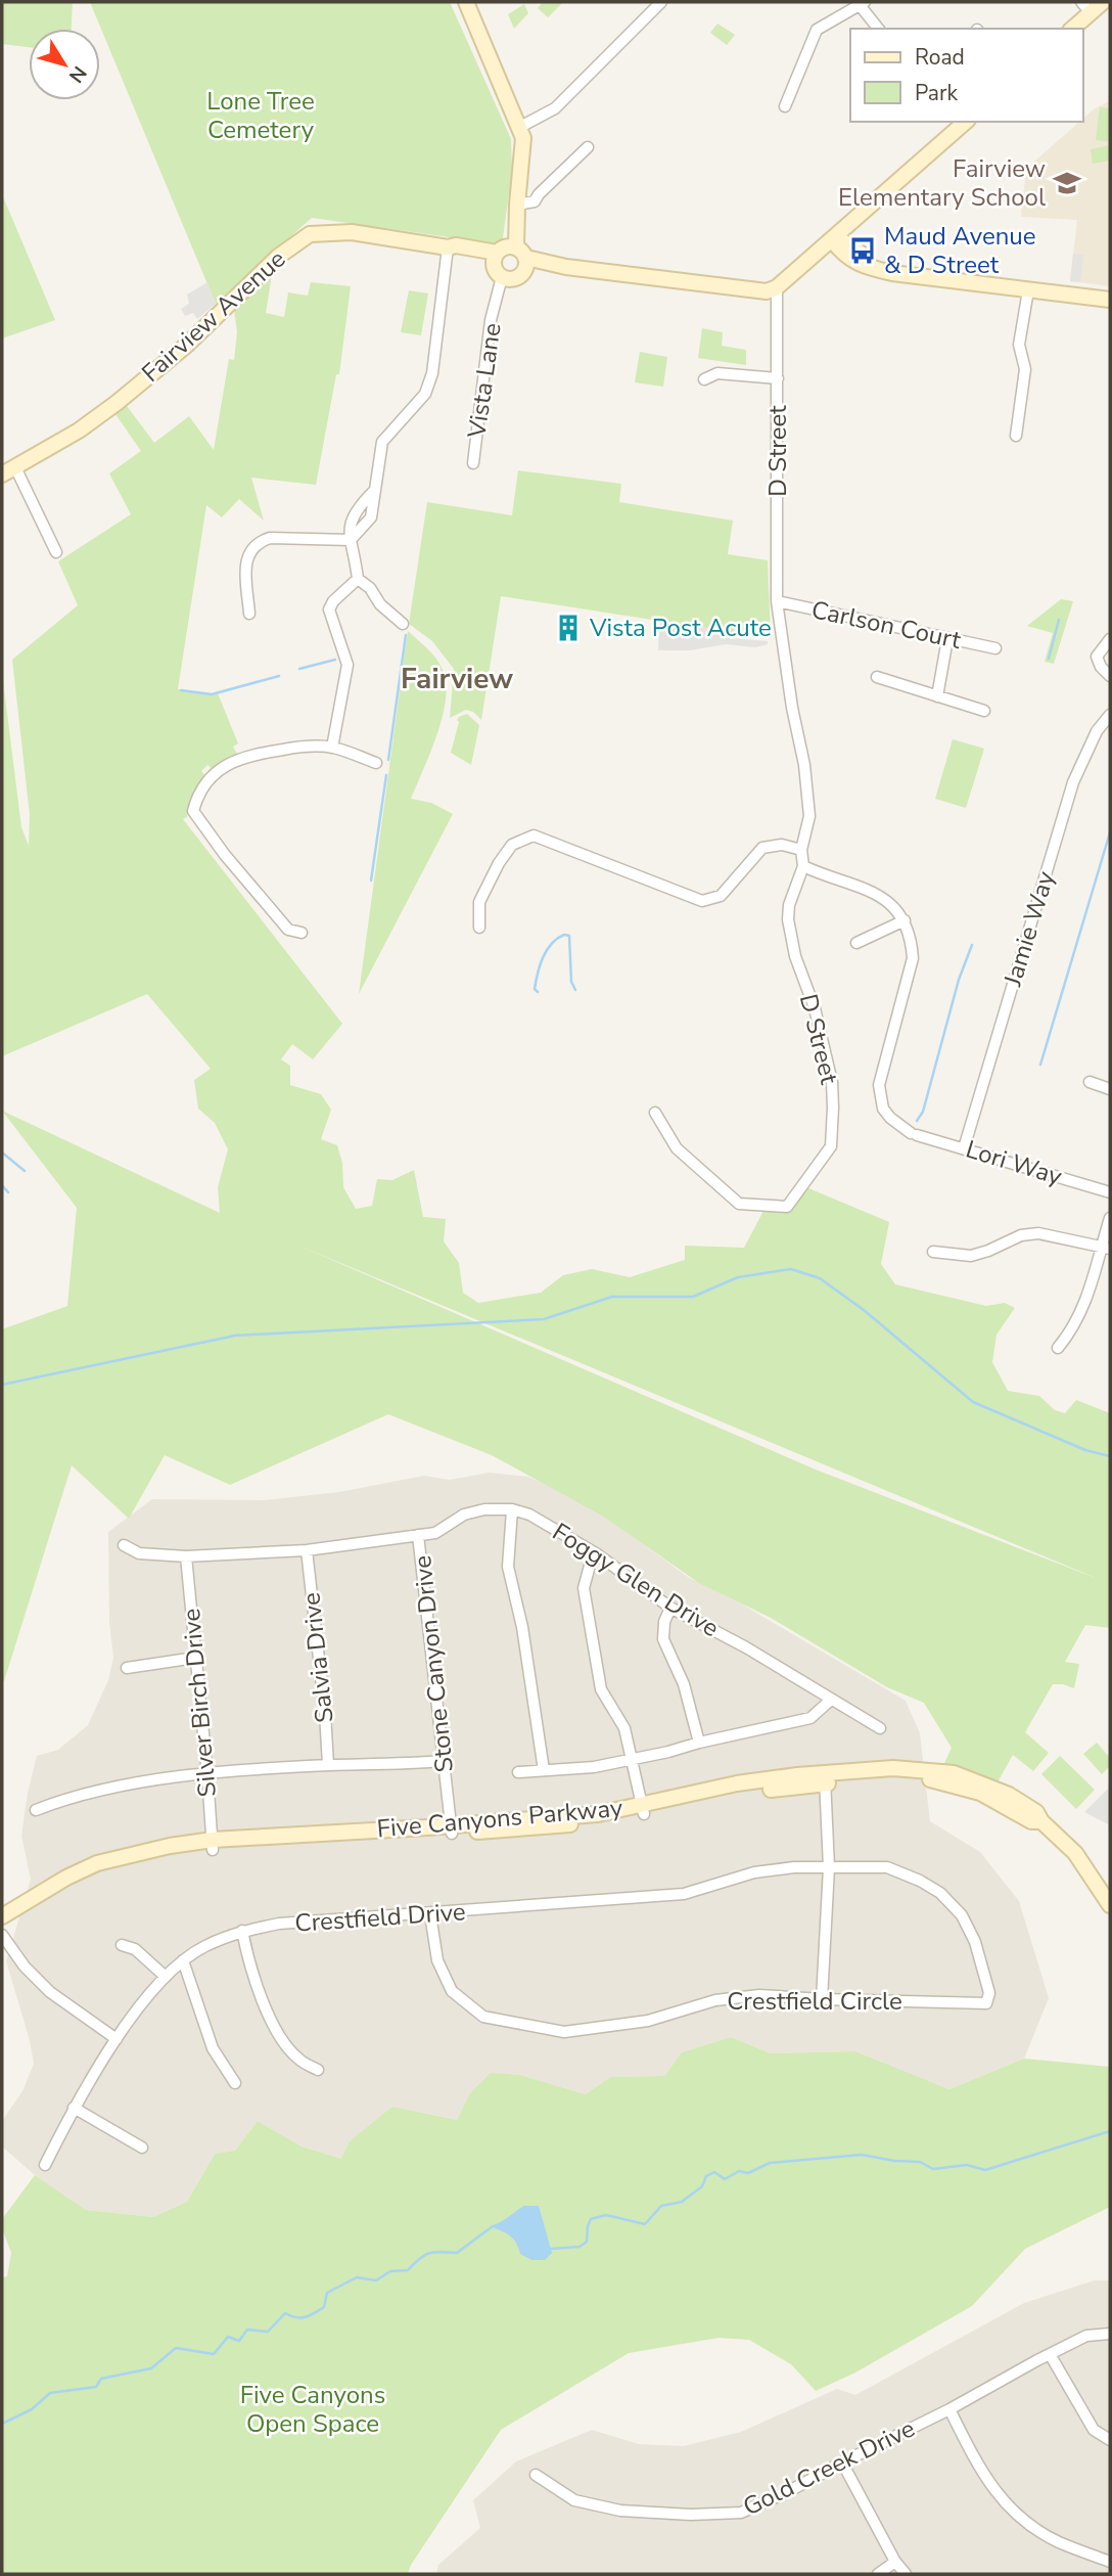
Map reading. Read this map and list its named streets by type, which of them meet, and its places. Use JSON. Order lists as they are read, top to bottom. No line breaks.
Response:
{"streets":{"main road":["Fairview Avenue","Five Canyons Parkway"],"street":["Vista Lane","D Street","Carlson Court","Jamie Way","Lori Way","Foggy Glen Drive","Salvia Drive","Stone Canyon Drive","Silver Birch Drive","Crestfield Drive","Crestfield Circle","Gold Creek Drive"]},"crossings":[["Fairview Avenue","D Street"],["D Street","Carlson Court"],["Jamie Way","Lori Way"],["Foggy Glen Drive","Stone Canyon Drive"],["Salvia Drive","Stone Canyon Drive"],["Stone Canyon Drive","Silver Birch Drive"],["Stone Canyon Drive","Five Canyons Parkway"],["Silver Birch Drive","Five Canyons Parkway"],["Crestfield Drive","Crestfield Circle"]],"districts":["Fairview"],"parks":["Lone Tree Cemetery","Five Canyons Open Space"],"places":{"school or university":["Fairview Elementary School"],"bus stop":["Maud Avenue & D Street"],"building":["Vista Post Acute"]},"legend":["Road","Park"],"north":"bottom right"}
